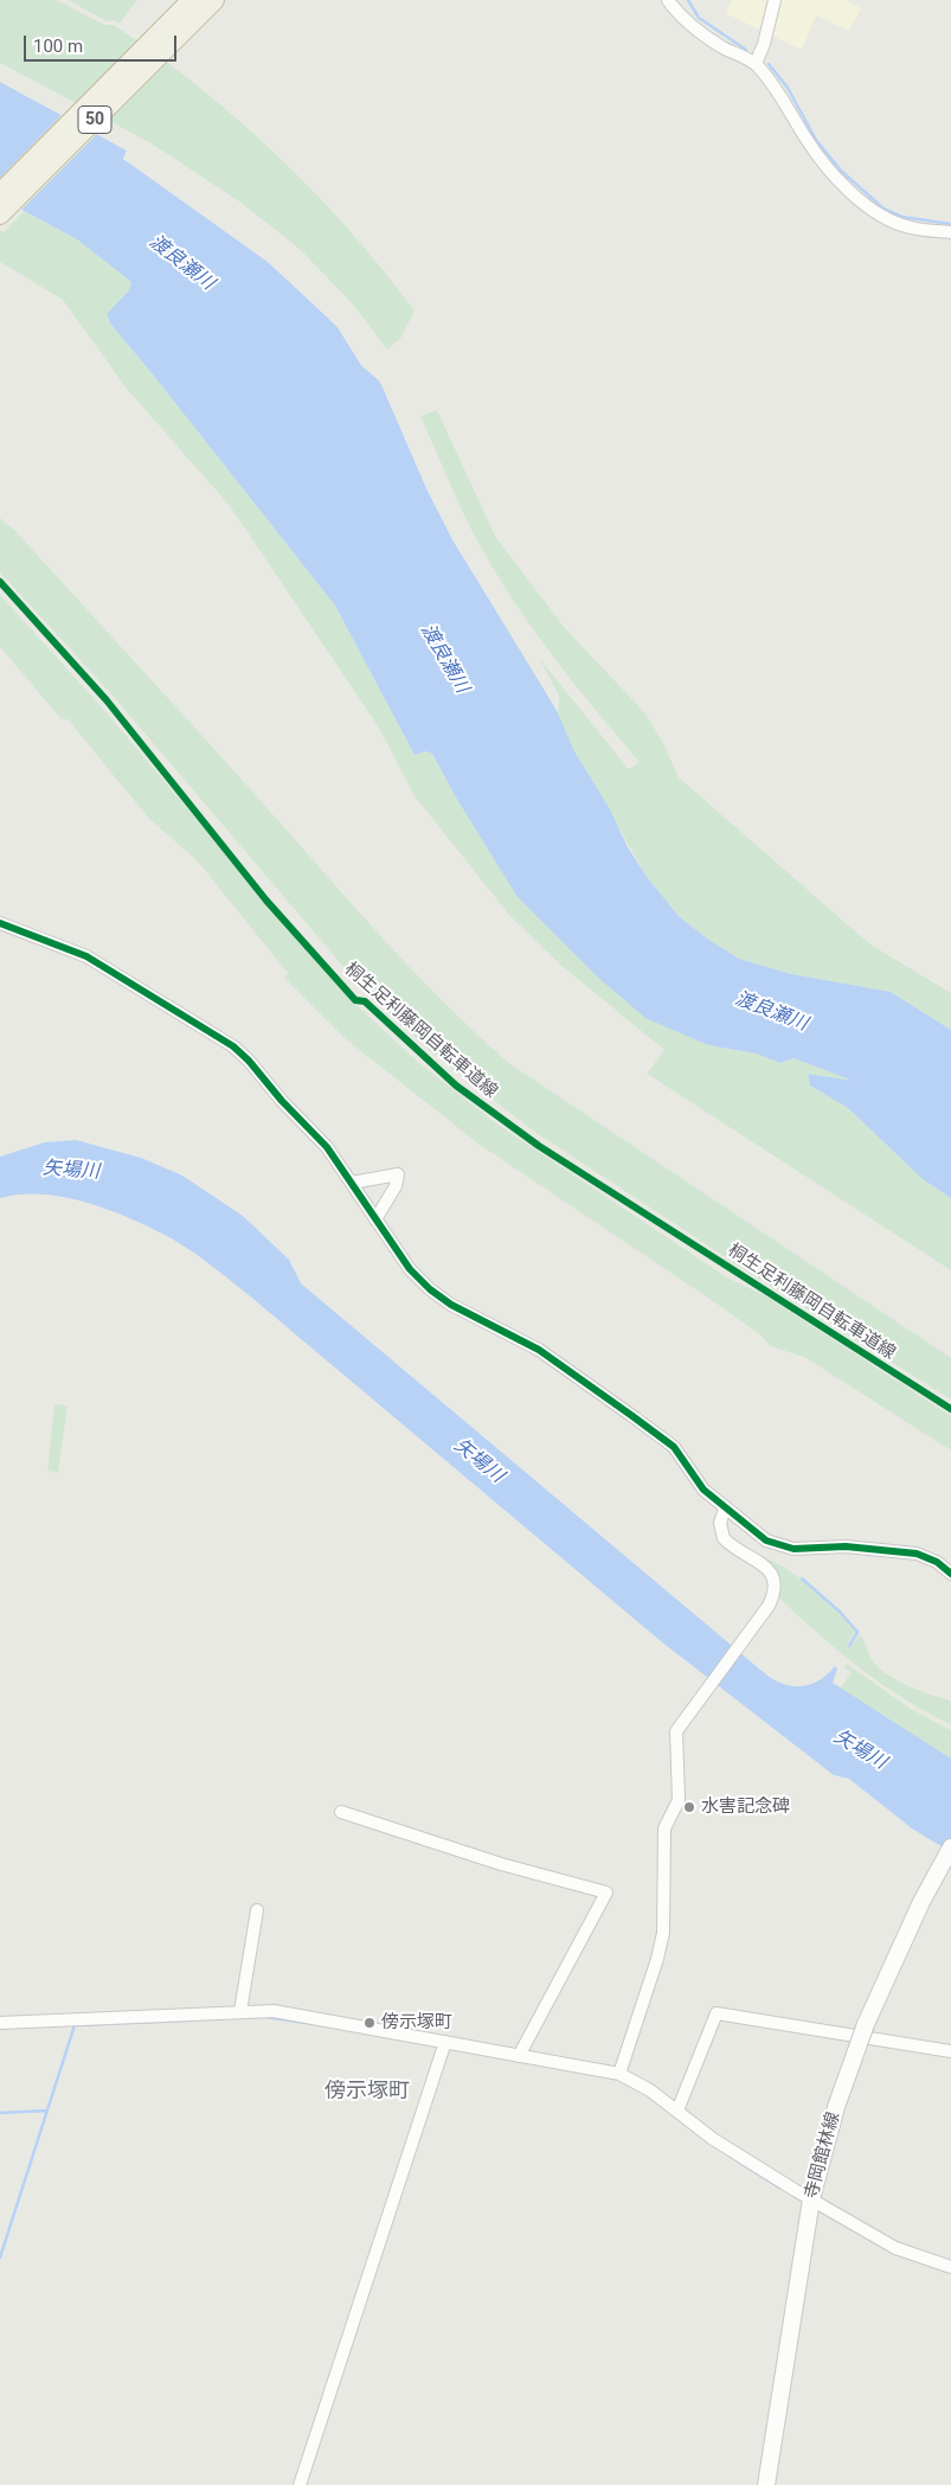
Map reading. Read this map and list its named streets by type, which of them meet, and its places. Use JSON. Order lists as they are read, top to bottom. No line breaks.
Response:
{"streets":{"highway":["50"],"main road":["寺岡館林線"],"cycle path":["桐生足利藤岡自転車道線"]},"districts":["傍示塚町"],"water":["渡良瀬川","矢場川"],"places":["水害記念碑","傍示塚町"],"scale_bar":"100 m"}
